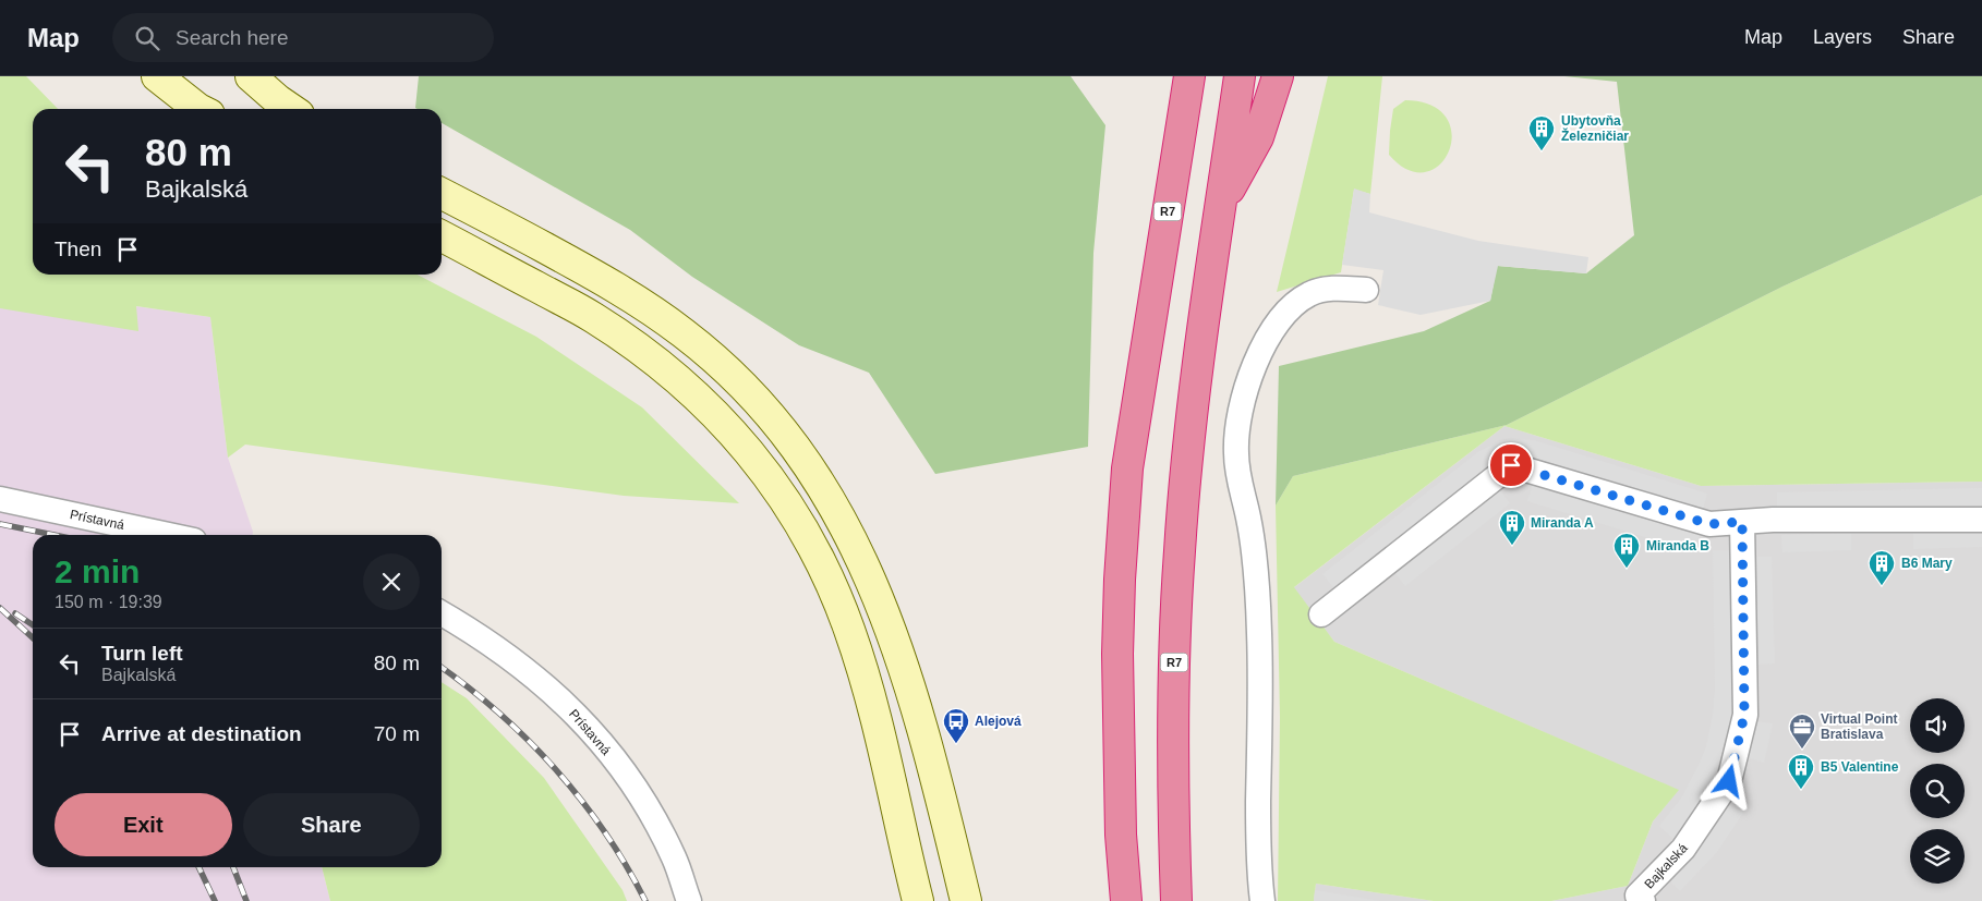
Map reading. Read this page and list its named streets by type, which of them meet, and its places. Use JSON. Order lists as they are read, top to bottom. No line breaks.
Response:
{"streets":{"highway":["R7"],"street":["Prístavná","Bajkalská"]},"places":{"building":["Ubytovňa Železničiar","Miranda A","Miranda B","B6 Mary","B5 Valentine"],"bus stop":["Alejová"],"office":["Virtual Point Bratislava"]},"page":{"header":"Map","search":"Search here","nav":["Map","Layers","Share"],"turn":["80 m","Bajkalská"],"then":"Then","heading":["2 min","150 m · 19:39"],"list":[{"name":"Turn left","note":"Bajkalská","value":"80 m"},{"name":"Arrive at destination","value":"70 m"}],"buttons":["Exit","Share"]}}
